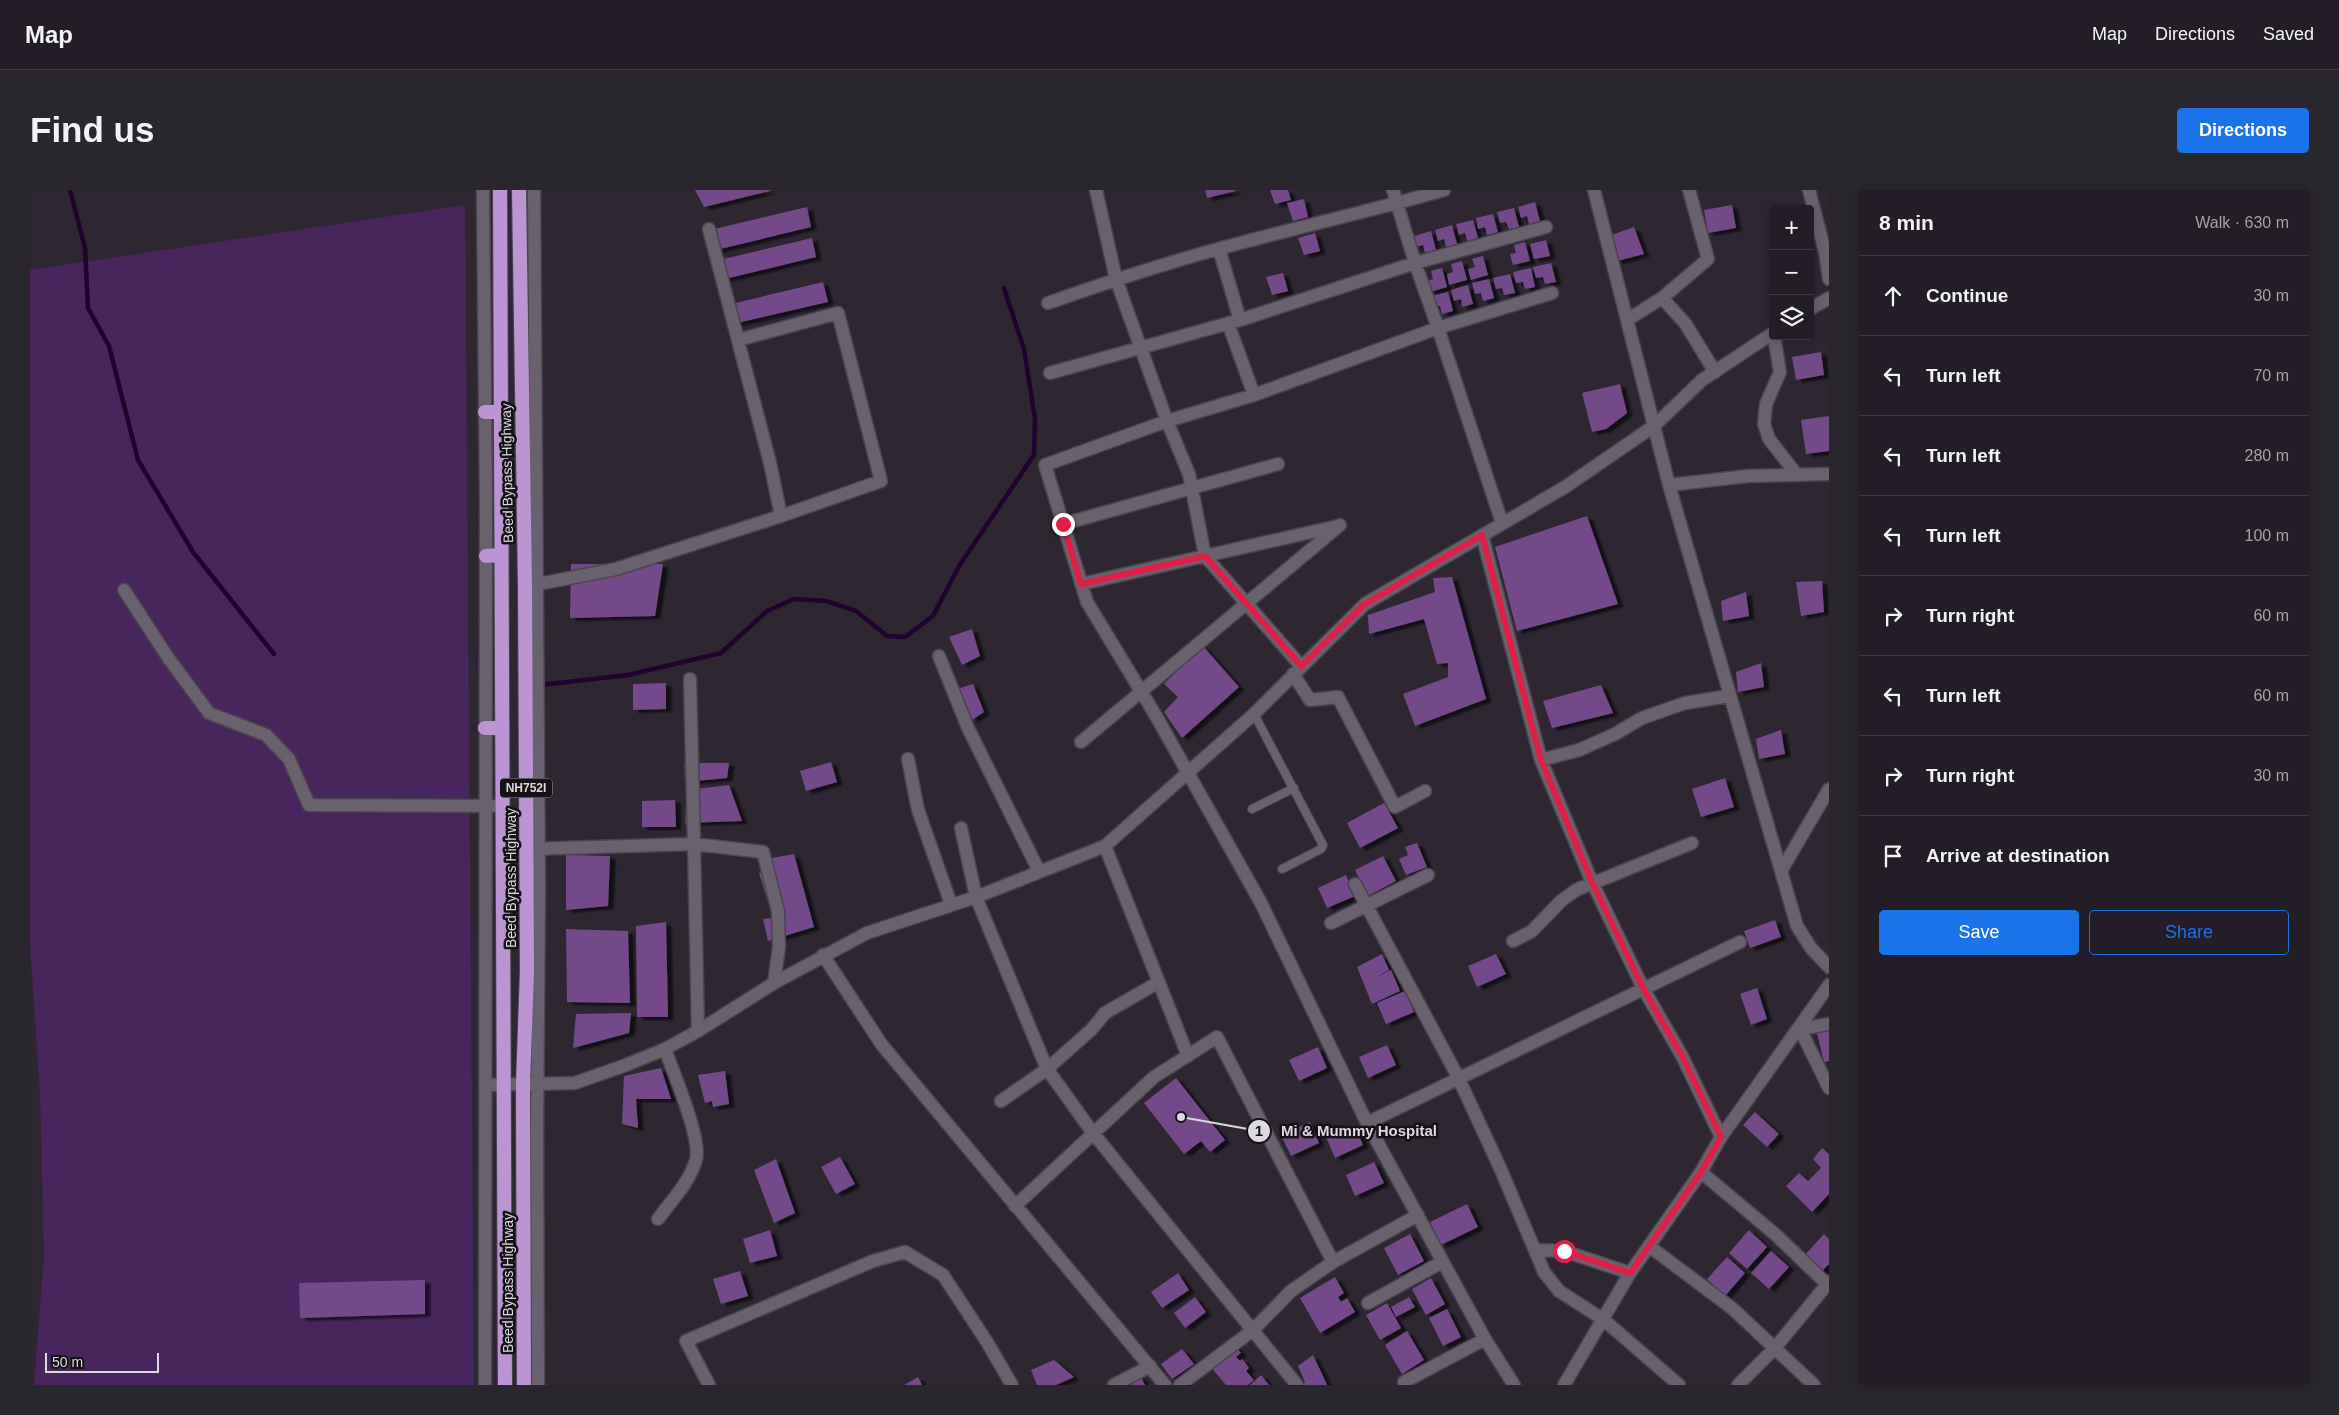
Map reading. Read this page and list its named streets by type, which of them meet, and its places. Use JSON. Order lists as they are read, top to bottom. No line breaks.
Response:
{"streets":{"highway":["Beed Bypass Highway","NH752I"]},"places":["Mi & Mummy Hospital"],"scale_bar":"50 m","page":{"header":"Map","nav":["Map","Directions","Saved"],"buttons":["Directions",["Save","Share"]],"title":"Find us","heading":["8 min","Walk · 630 m"],"map_buttons":["+","−"],"list":[["Continue","30 m"],["Turn left","70 m"],["Turn left","280 m"],["Turn left","100 m"],["Turn right","60 m"],["Turn left","60 m"],["Turn right","30 m"],"Arrive at destination"],"scale":"50 m"}}
